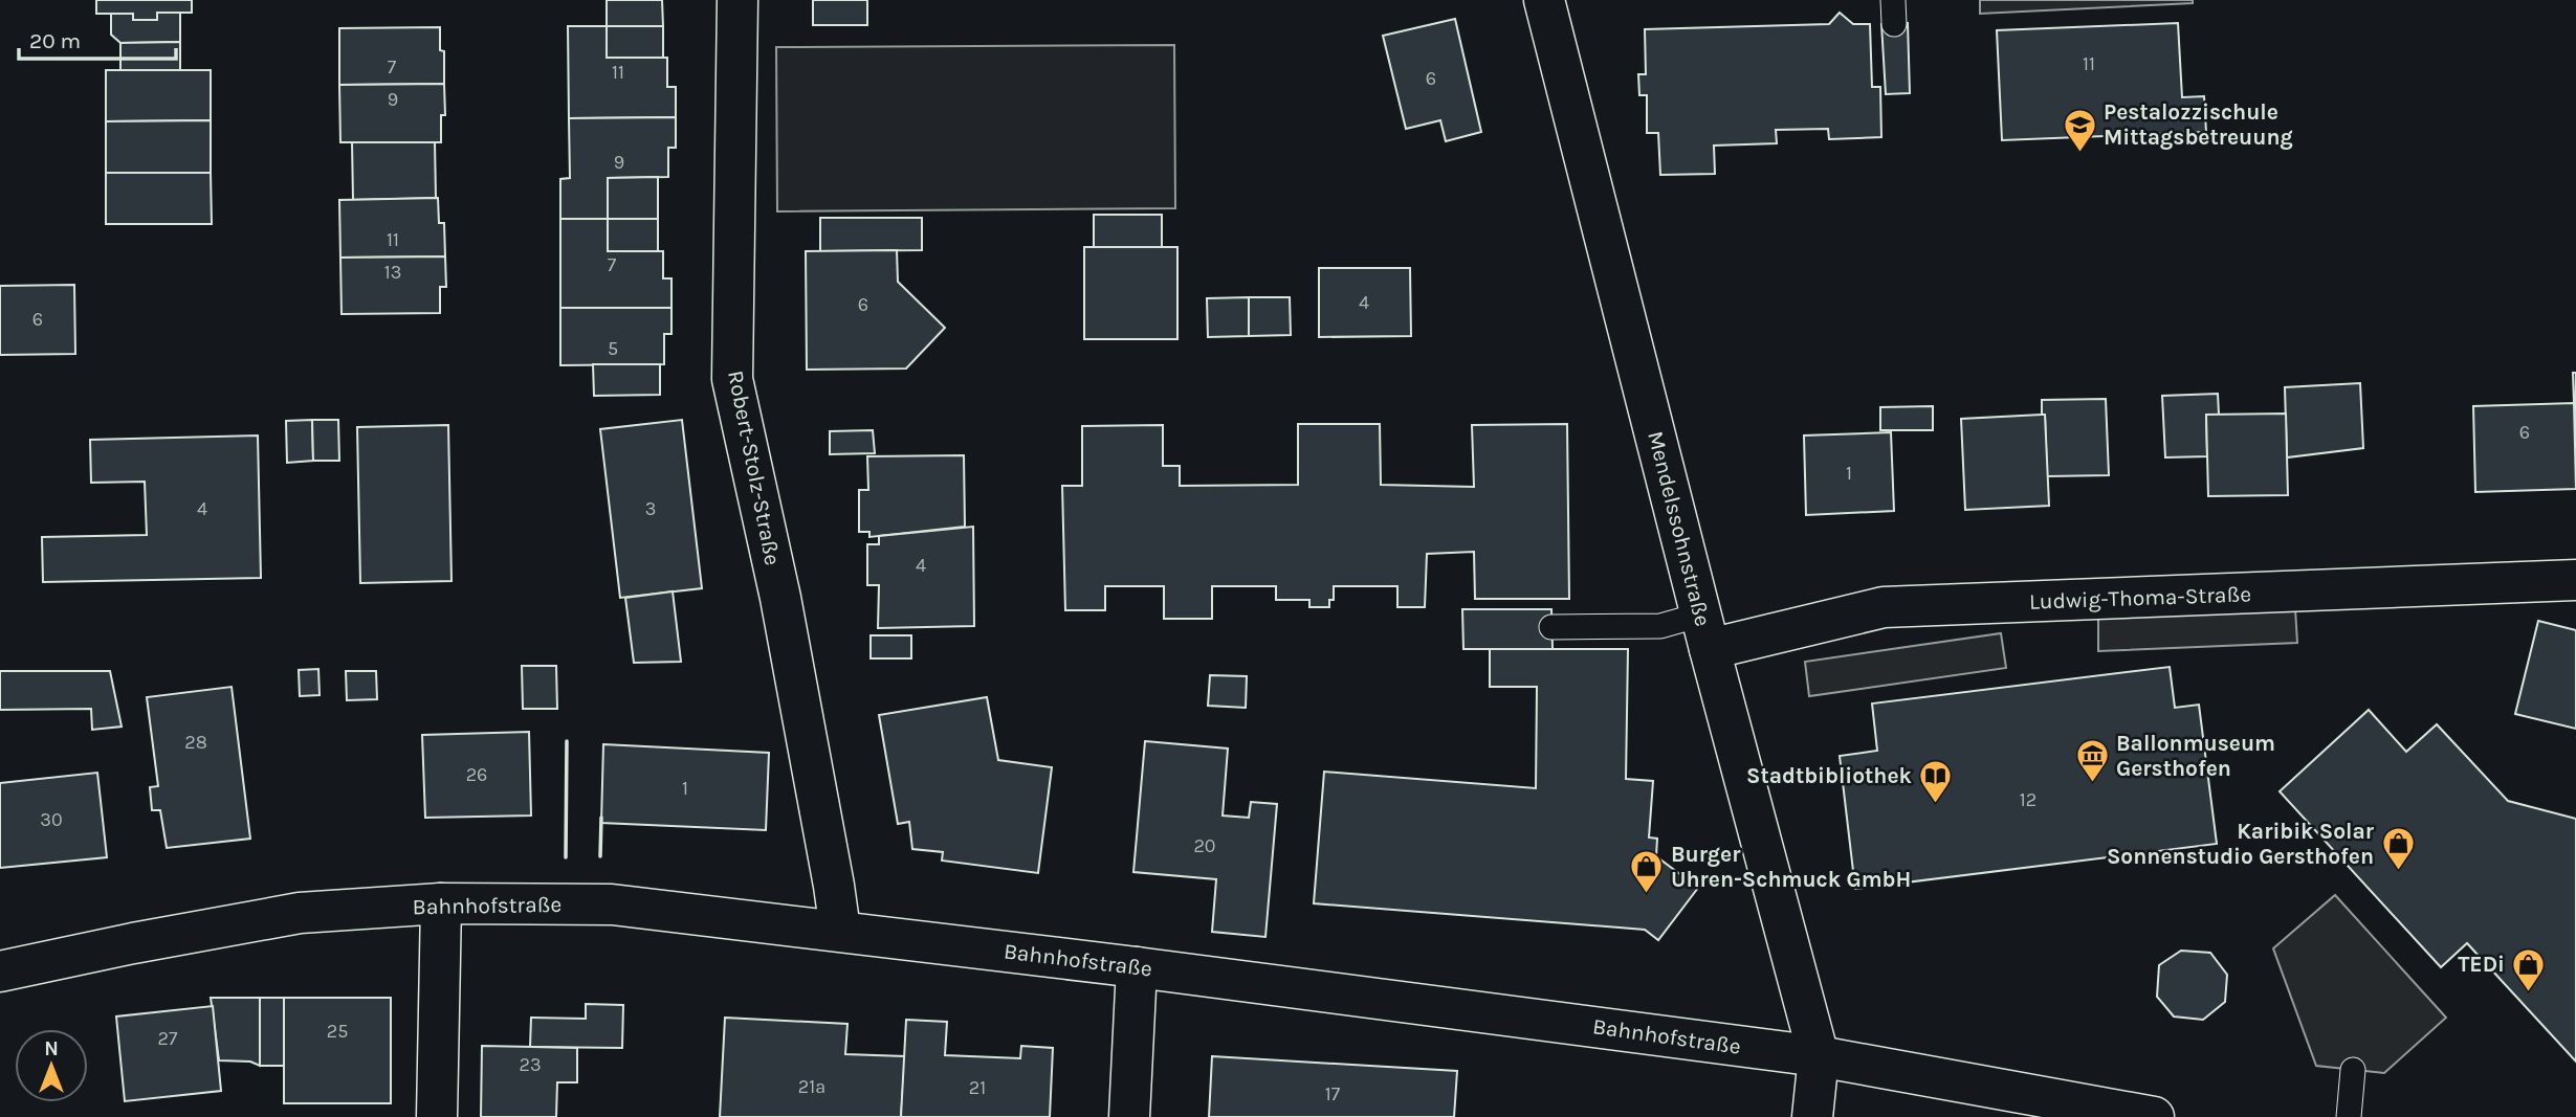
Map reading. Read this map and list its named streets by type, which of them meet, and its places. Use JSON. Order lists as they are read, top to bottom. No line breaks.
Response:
{"streets":{"street":["Robert-Stolz-Straße","Mendelssohnstraße","Ludwig-Thoma-Straße","Bahnhofstraße"]},"crossings":[["Robert-Stolz-Straße","Bahnhofstraße"],["Mendelssohnstraße","Ludwig-Thoma-Straße"],["Mendelssohnstraße","Bahnhofstraße"]],"places":{"school or university":["Pestalozzischule Mittagsbetreuung"],"museum":["Ballonmuseum Gersthofen"],"library":["Stadtbibliothek"],"shop":["Karibik Solar Sonnenstudio Gersthofen","Burger Uhren-Schmuck GmbH","TEDi"]},"house_numbers":["11","7","11","6","9","9","11","7","13","4","6","6","5","6","1","4","3","4","28","26","1","12","30","20","25","27","23","21a","21","17"],"scale_bar":"20 m","north":"top"}
